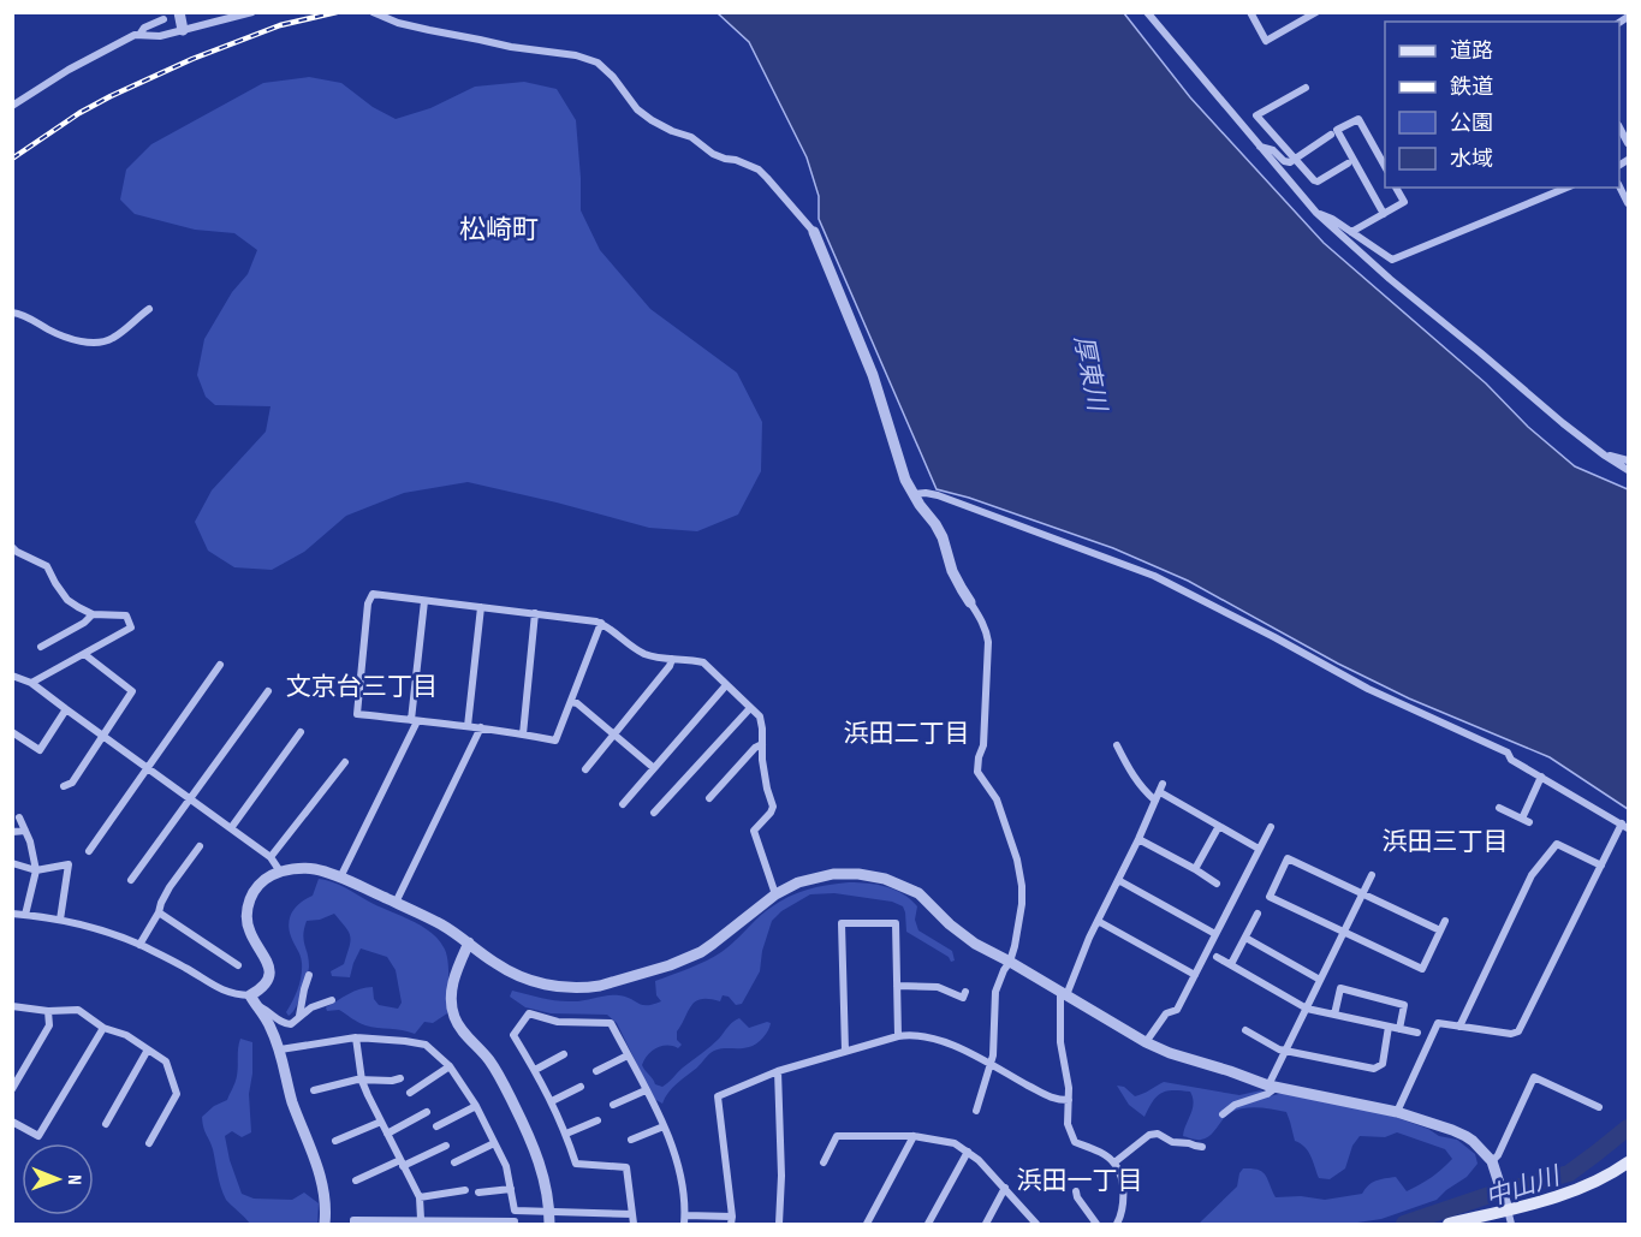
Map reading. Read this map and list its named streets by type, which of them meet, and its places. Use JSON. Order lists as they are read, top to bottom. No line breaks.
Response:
{"districts":["松崎町","文京台三丁目","浜田二丁目","浜田三丁目","浜田一丁目"],"water":["厚東川","中山川"],"legend":["道路","鉄道","公園","水域"],"north":"right"}
